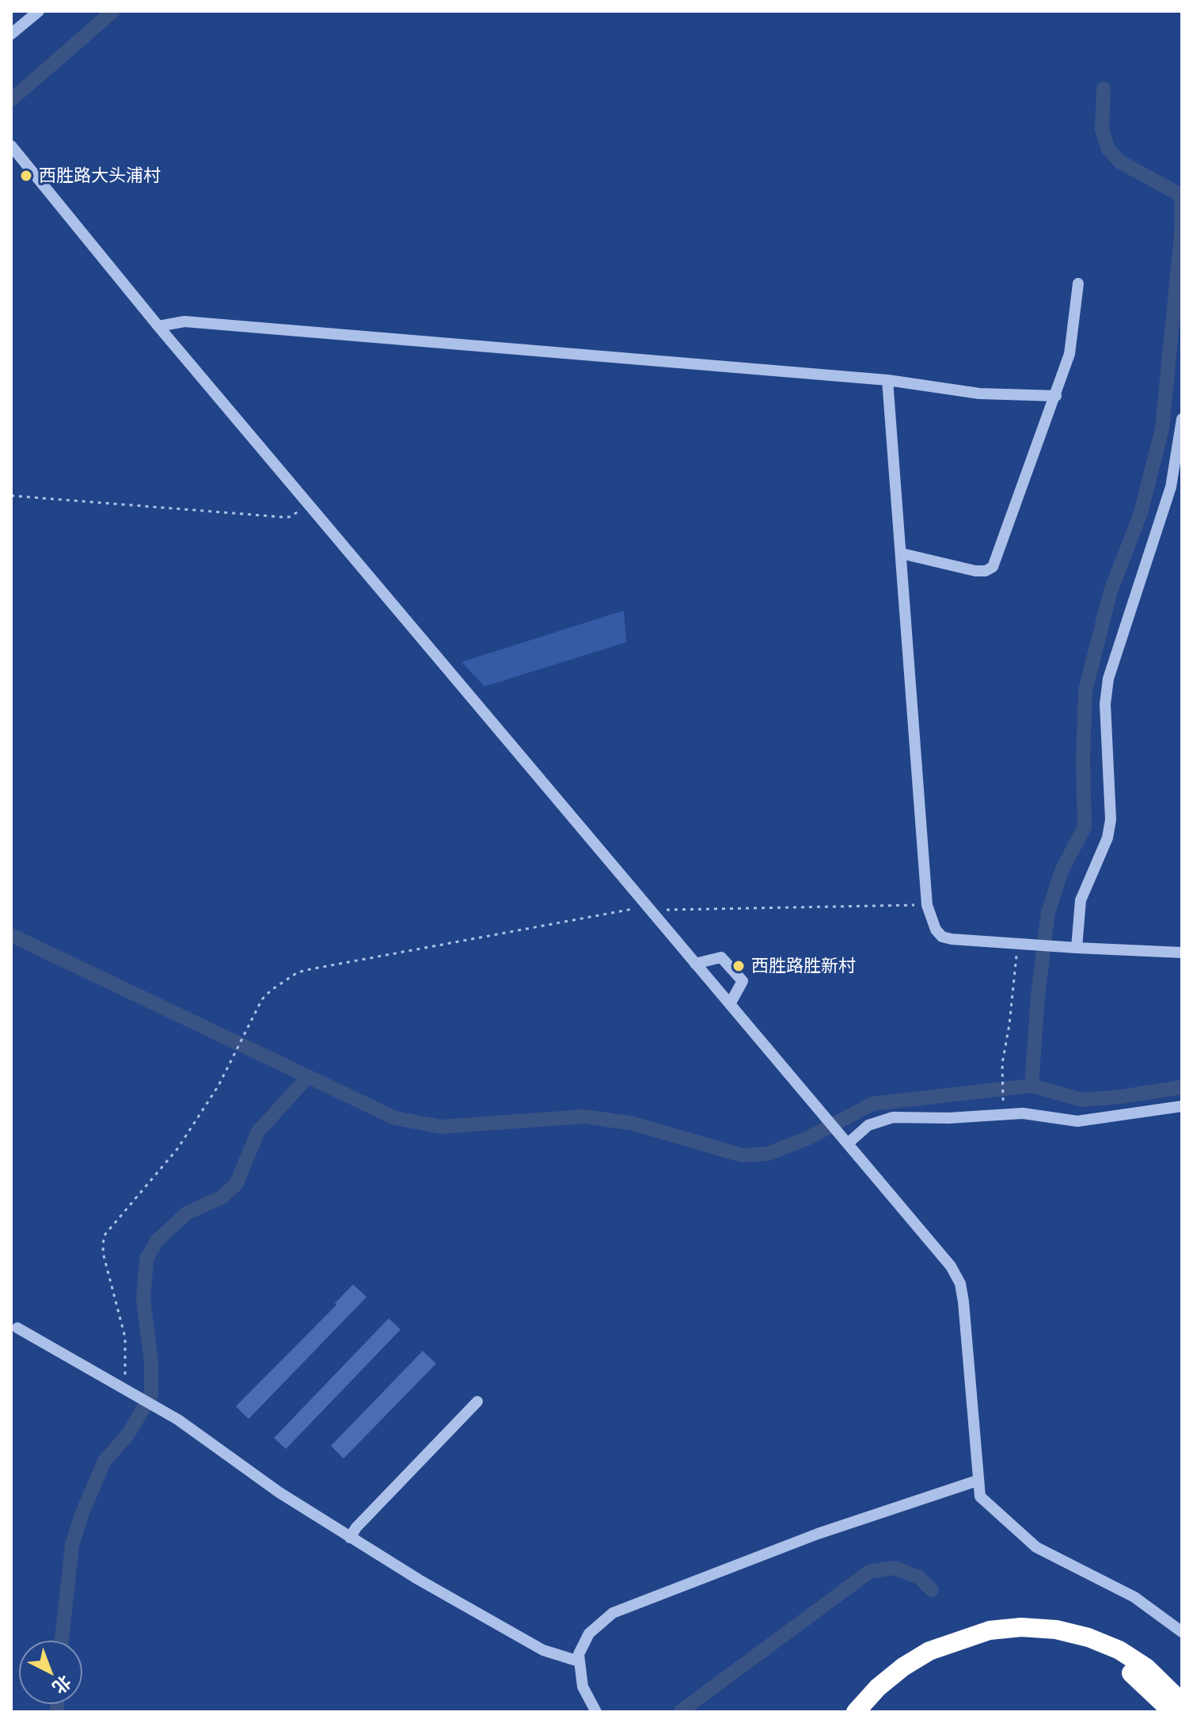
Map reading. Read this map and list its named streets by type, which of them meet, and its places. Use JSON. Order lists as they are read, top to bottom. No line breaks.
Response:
{"places":["西胜路大头浦村","西胜路胜新村"],"north":"bottom right"}
